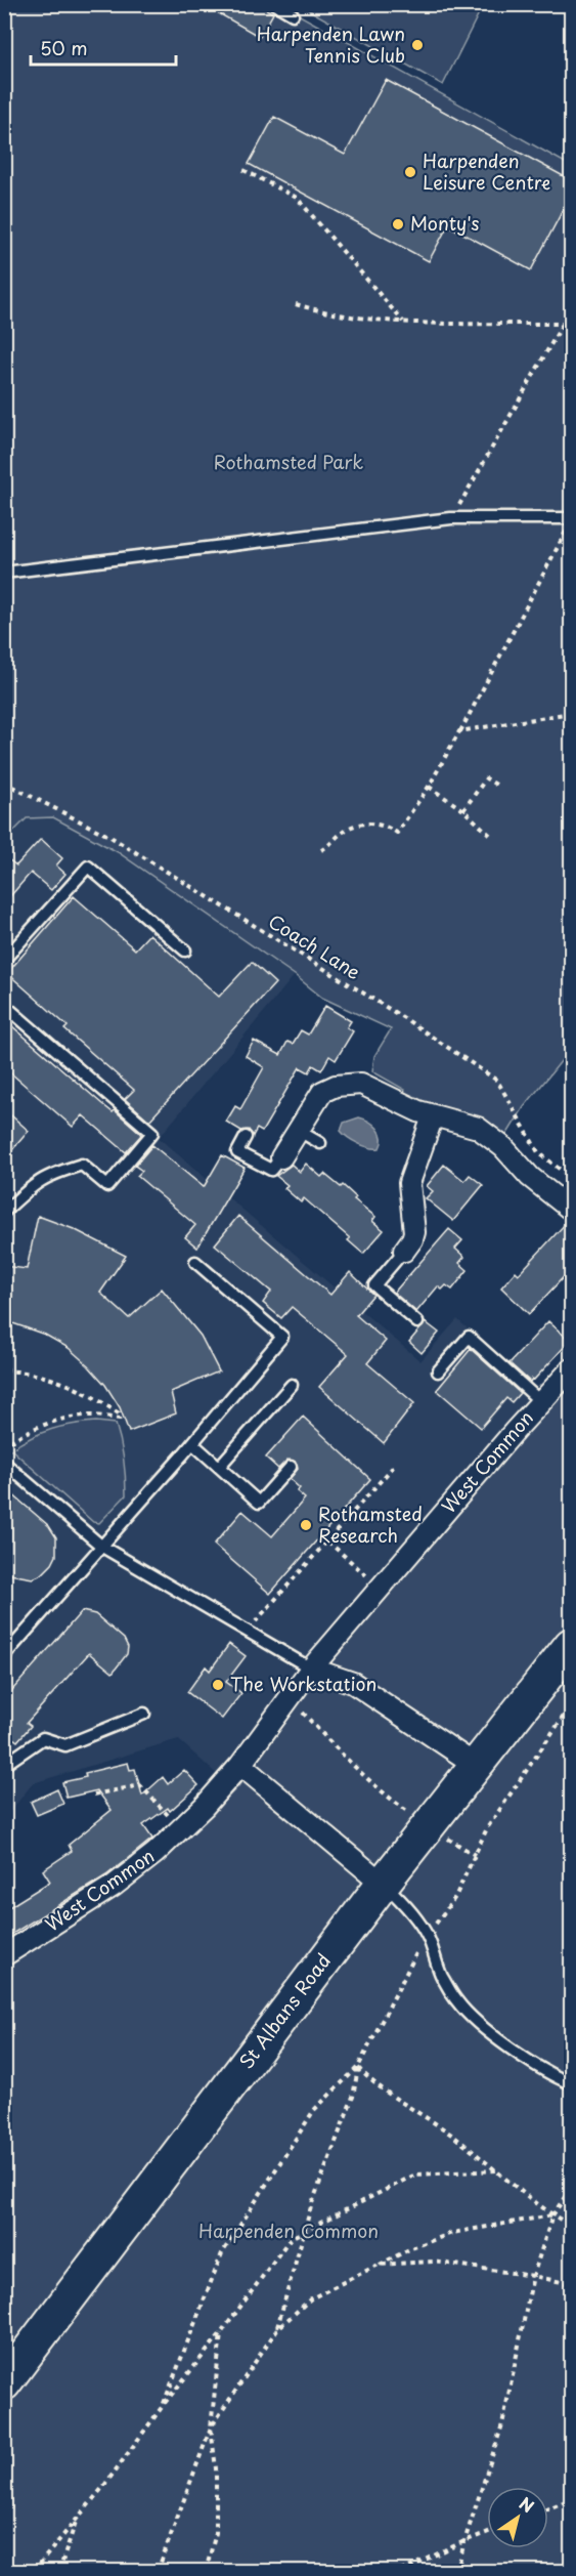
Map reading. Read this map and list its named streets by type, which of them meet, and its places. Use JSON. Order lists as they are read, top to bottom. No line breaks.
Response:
{"streets":{"main road":["St Albans Road"],"street":["West Common"],"path":["Coach Lane"]},"parks":["Rothamsted Park","Harpenden Common"],"places":["Harpenden Lawn Tennis Club","Harpenden Leisure Centre","Monty's","Rothamsted Research","The Workstation"],"scale_bar":"50 m","north":"top right"}
